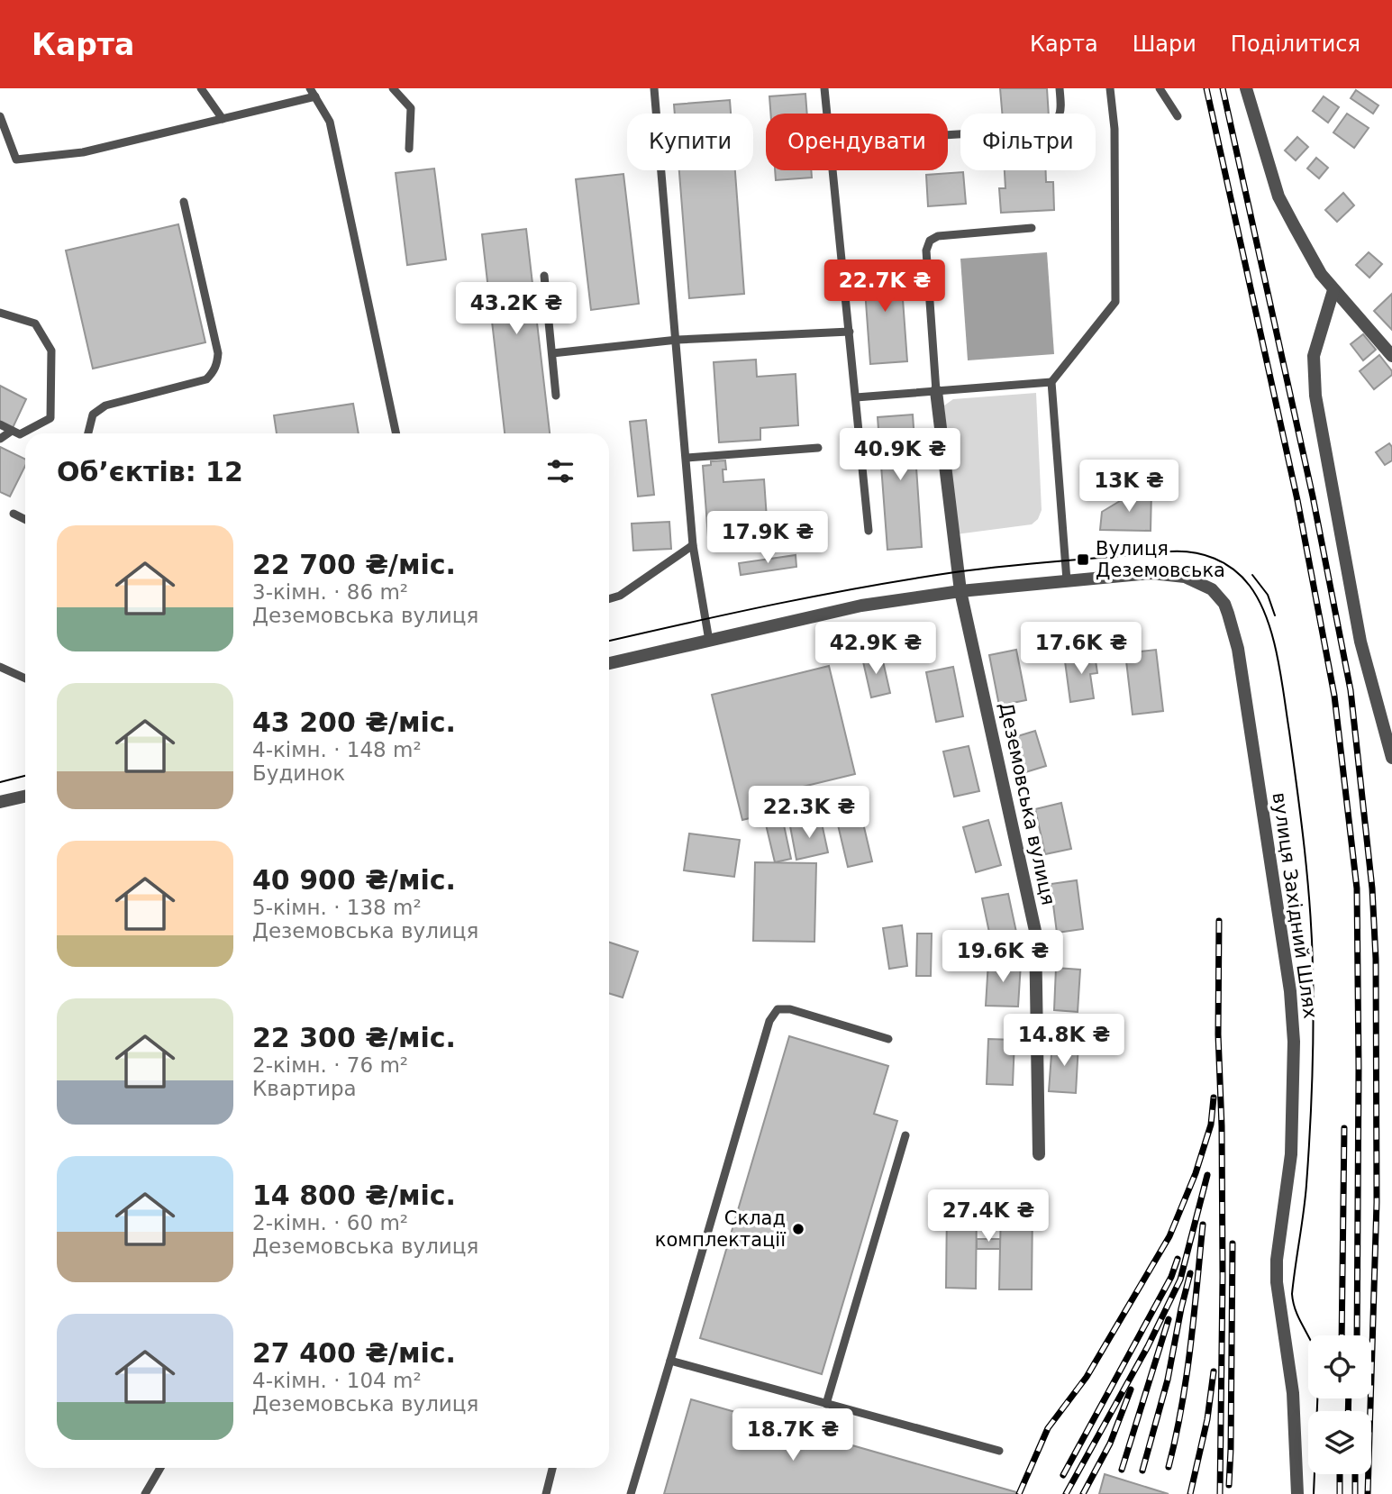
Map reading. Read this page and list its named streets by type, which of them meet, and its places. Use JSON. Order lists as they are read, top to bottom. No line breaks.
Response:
{"streets":{"street":["Деземовська вулиця","вулиця Західний Шлях"]},"crossings":[["Деземовська вулиця","вулиця Західний Шлях"]],"places":{"transit":["Вулиця Деземовська"],"other":["Склад комплектації"]},"page":{"header":"Карта","nav":["Карта","Шари","Поділитися"],"chip":["Купити","Орендувати","Фільтри"],"price":["22.7K ₴","43.2K ₴","40.9K ₴","13K ₴","17.9K ₴","42.9K ₴","17.6K ₴","22.3K ₴","19.6K ₴","14.8K ₴","27.4K ₴","18.7K ₴"],"heading":"Об’єктів: 12","list":[{"name":"22 700 ₴/міс.","note":"3-кімн. · 86 m² · Деземовська вулиця"},{"name":"43 200 ₴/міс.","note":"4-кімн. · 148 m² · Будинок"},{"name":"40 900 ₴/міс.","note":"5-кімн. · 138 m² · Деземовська вулиця"},{"name":"22 300 ₴/міс.","note":"2-кімн. · 76 m² · Квартира"},{"name":"14 800 ₴/міс.","note":"2-кімн. · 60 m² · Деземовська вулиця"},{"name":"27 400 ₴/міс.","note":"4-кімн. · 104 m² · Деземовська вулиця"}]}}
